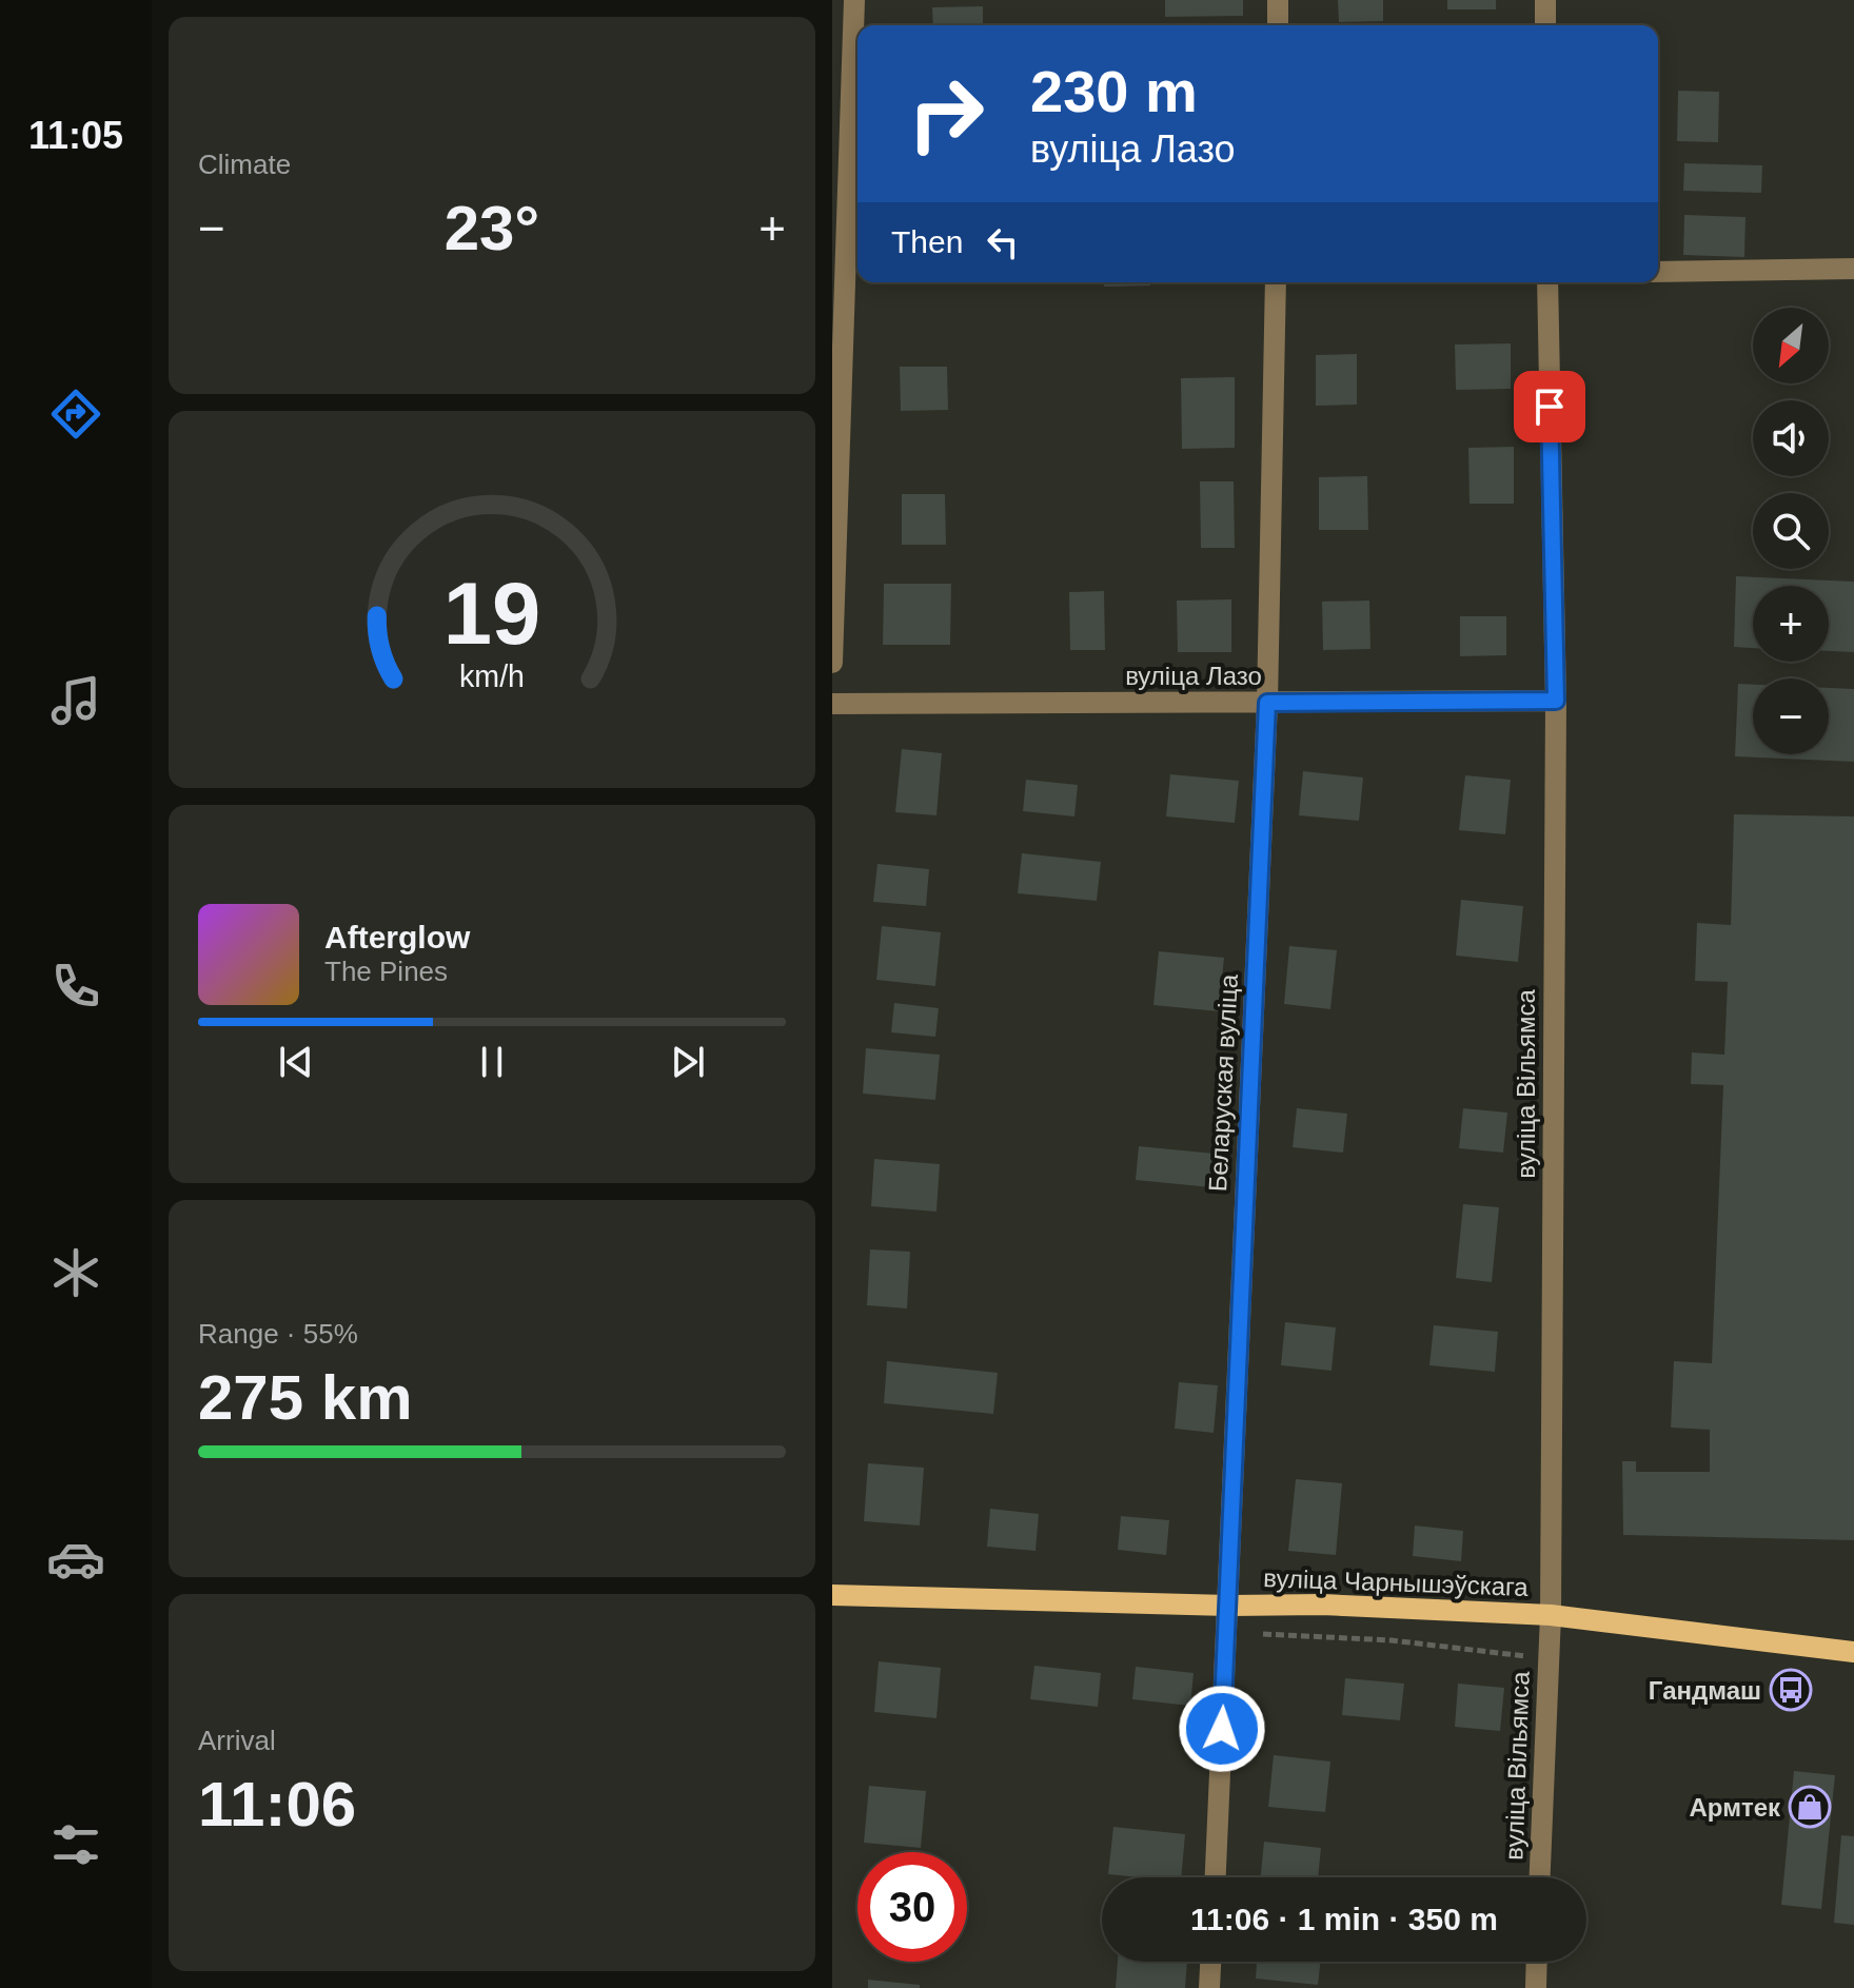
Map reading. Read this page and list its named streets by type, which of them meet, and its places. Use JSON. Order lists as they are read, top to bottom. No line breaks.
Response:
{"streets":{"main road":["вуліца Чарнышэўскага"],"street":["вуліца Лазо","Беларуская вуліца","вуліца Вільямса"]},"crossings":[["вуліца Лазо","Беларуская вуліца"],["вуліца Лазо","вуліца Вільямса"],["Беларуская вуліца","вуліца Чарнышэўскага"],["вуліца Вільямса","вуліца Чарнышэўскага"]],"places":{"bus stop":["Гандмаш"],"shop":["Армтек"]},"north":"bottom left","page":{"tabs":"11:05","tile":["Climate",["Range · 55%","275 km"],["Arrival","11:06"]],"turn":["230 m","вуліца Лазо"],"heat":["−","23°","+"],"then":"Then","map_buttons":["+","−"],"song":["Afterglow","The Pines"],"limit":"30","trip":"11:06 · 1 min · 350 m","gauge":["19","km/h"]}}
